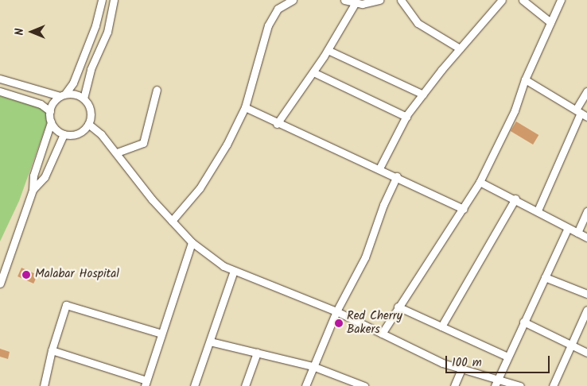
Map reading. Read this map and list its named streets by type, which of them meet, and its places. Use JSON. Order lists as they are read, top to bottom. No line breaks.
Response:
{"places":["Malabar Hospital","Red Cherry Bakers"],"scale_bar":"100 m","north":"left"}
